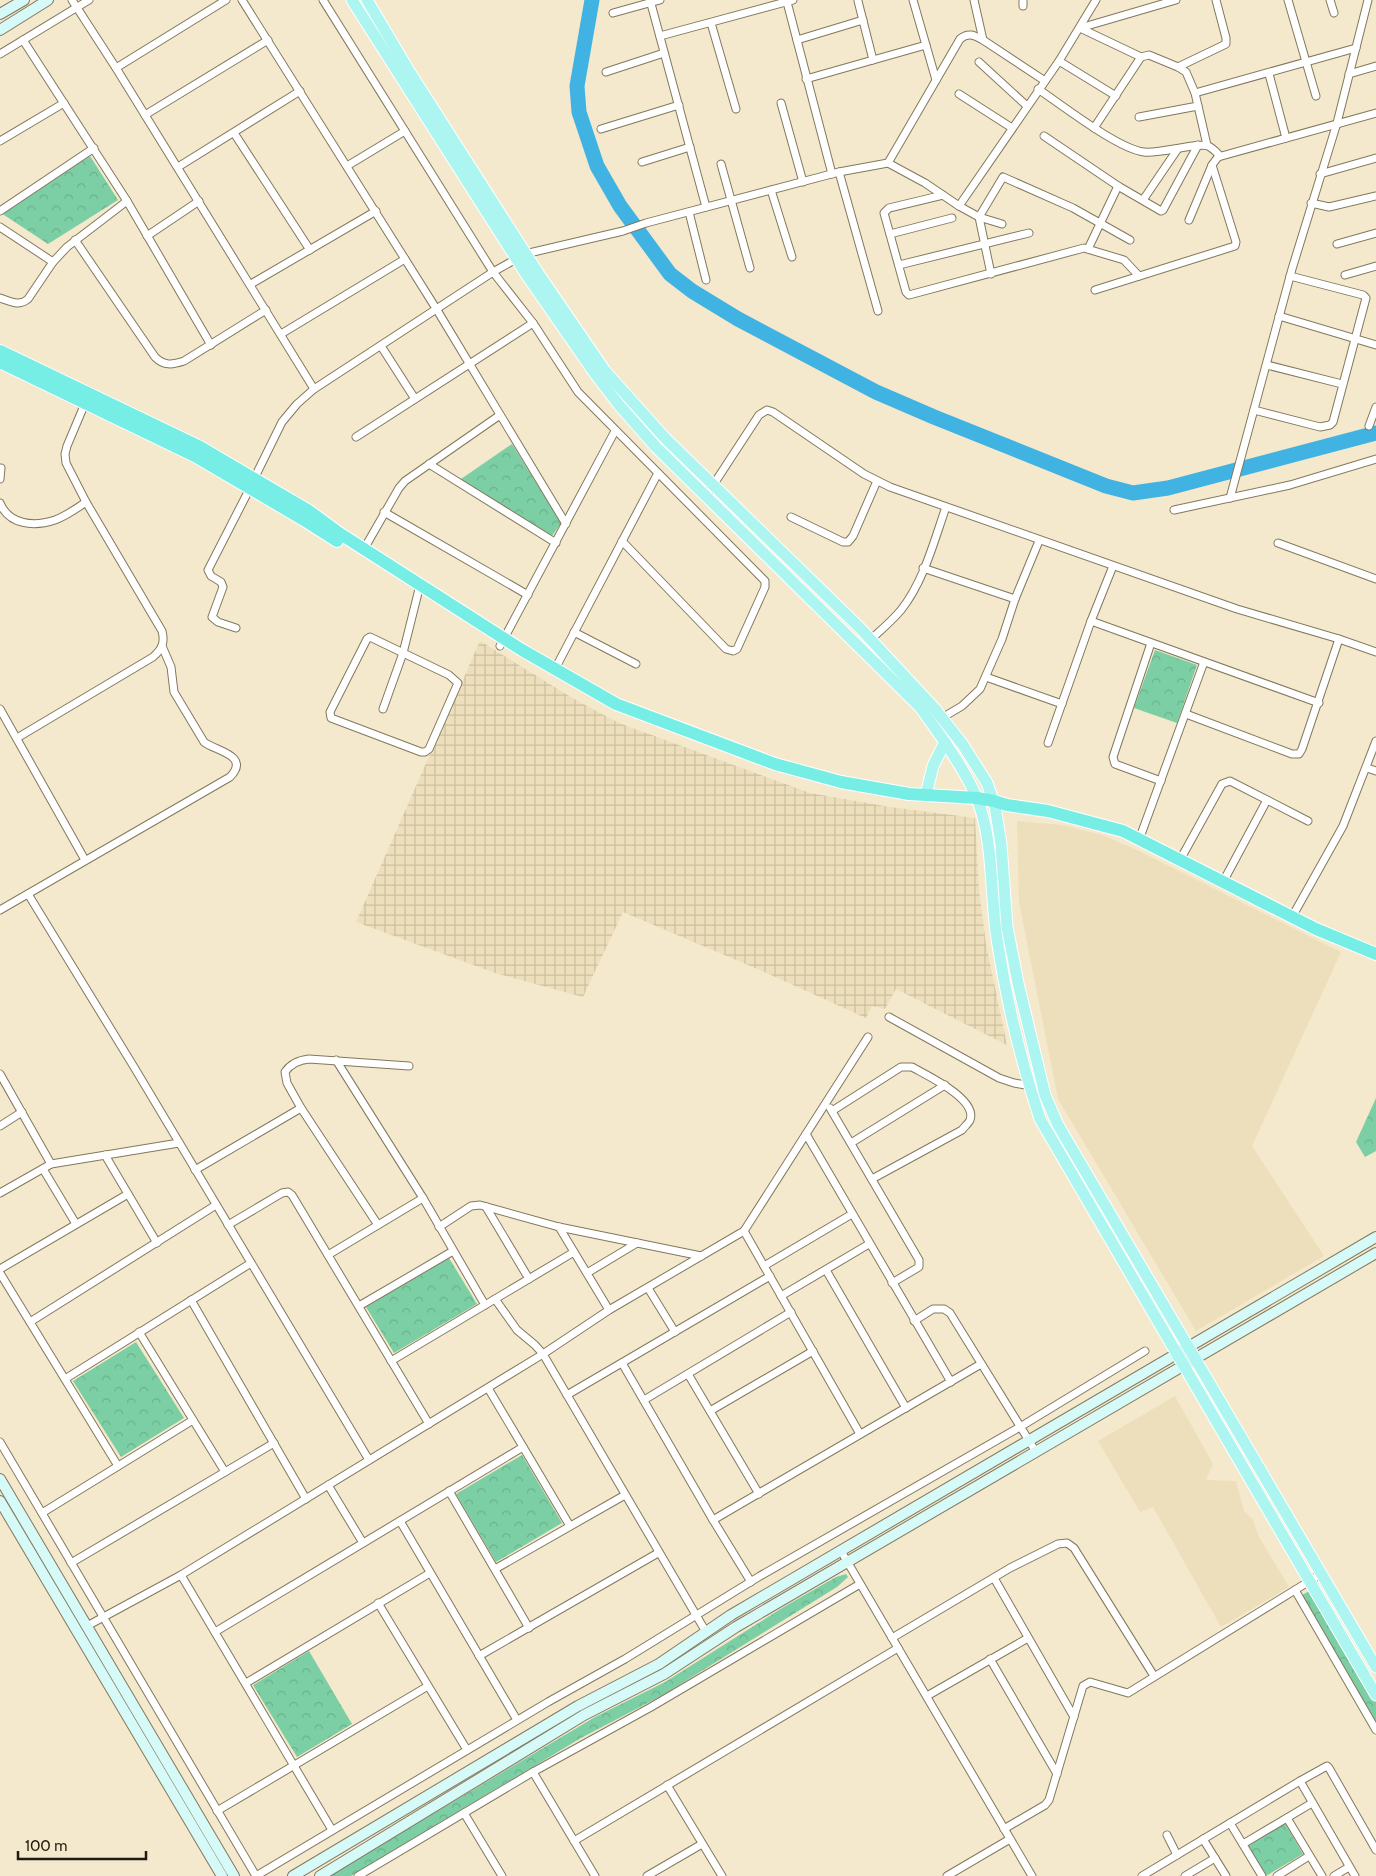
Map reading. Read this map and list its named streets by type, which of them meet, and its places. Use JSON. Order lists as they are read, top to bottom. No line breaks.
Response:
{"scale_bar":"100 m"}
